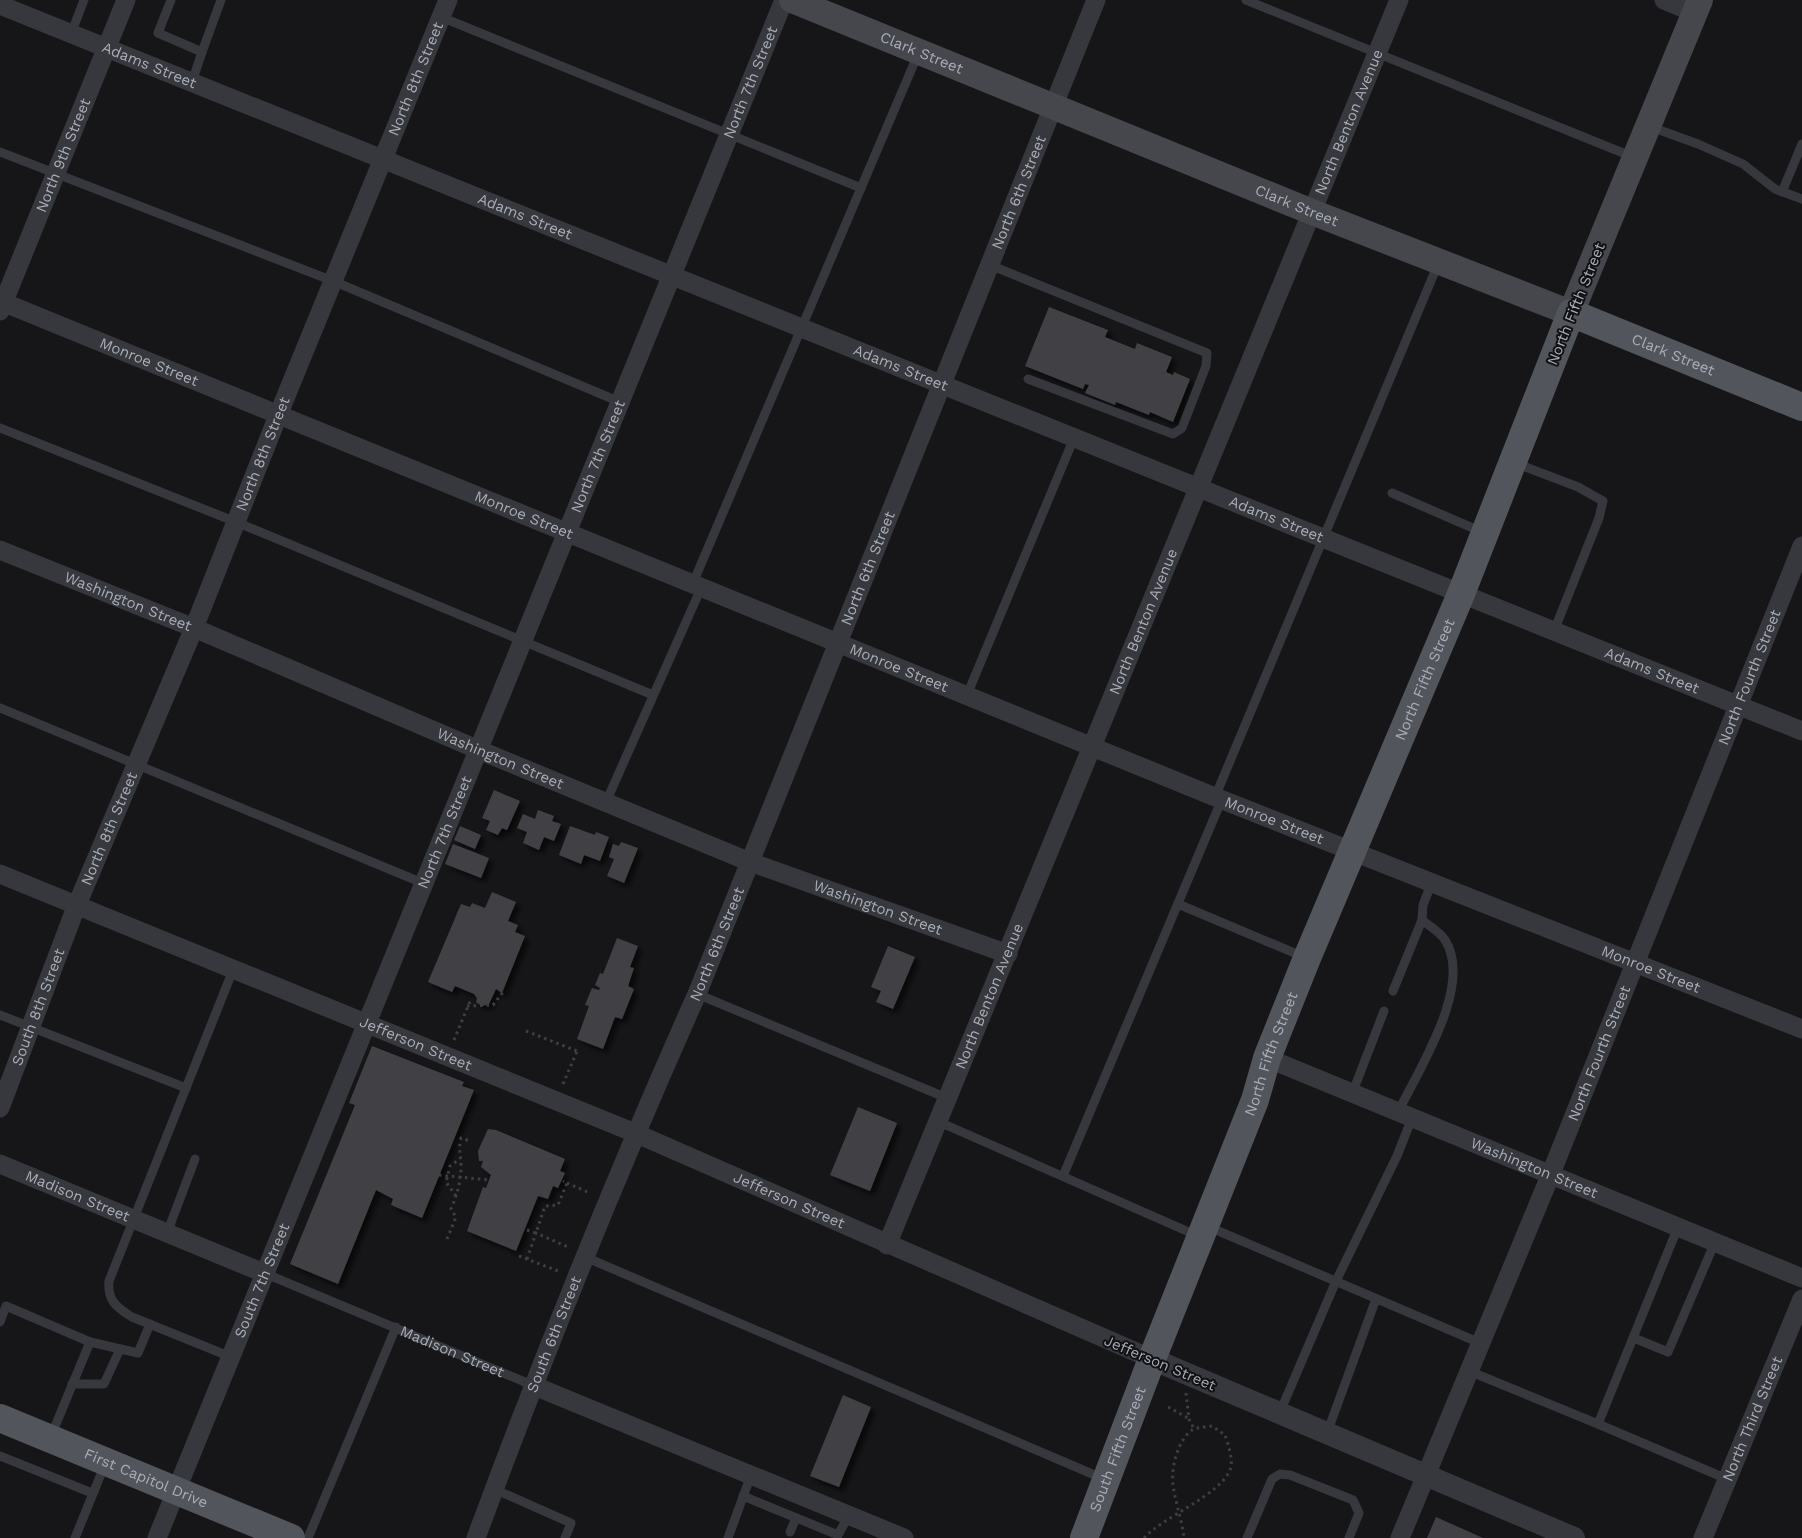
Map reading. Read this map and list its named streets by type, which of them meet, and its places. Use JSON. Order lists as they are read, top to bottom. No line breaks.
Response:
{"streets":{"main road":["Clark Street","North Fifth Street","South Fifth Street","First Capitol Drive"],"street":["Adams Street","North 8th Street","North 7th Street","North Benton Avenue","North 9th Street","North 6th Street","Monroe Street","Washington Street","North Fourth Street","South 8th Street","Jefferson Street","Madison Street","South 7th Street","South 6th Street","North Third Street"]},"crossings":[["Clark Street","North Benton Avenue"],["Clark Street","North 6th Street"],["Clark Street","North Fifth Street"],["Adams Street","North 8th Street"],["Adams Street","North 7th Street"],["Adams Street","North Benton Avenue"],["Adams Street","North 9th Street"],["Adams Street","North 6th Street"],["Adams Street","North Fifth Street"],["Adams Street","North Fourth Street"],["North 8th Street","Monroe Street"],["North 8th Street","Washington Street"],["North 8th Street","South 8th Street"],["North 8th Street","Jefferson Street"],["North 7th Street","Monroe Street"],["North 7th Street","Washington Street"],["North 7th Street","Jefferson Street"],["North 7th Street","South 7th Street"],["North Benton Avenue","Monroe Street"],["North Benton Avenue","Washington Street"],["North Benton Avenue","Jefferson Street"],["North 9th Street","Monroe Street"],["North 6th Street","Monroe Street"],["North 6th Street","Washington Street"],["North 6th Street","Jefferson Street"],["North 6th Street","South 6th Street"],["North Fifth Street","Monroe Street"],["North Fifth Street","Washington Street"],["North Fifth Street","Jefferson Street"],["North Fifth Street","South Fifth Street"],["Monroe Street","North Fourth Street"],["Washington Street","North Fourth Street"],["North Fourth Street","Jefferson Street"],["South 8th Street","Jefferson Street"],["Jefferson Street","South 7th Street"],["Jefferson Street","South 6th Street"],["Jefferson Street","South Fifth Street"],["Madison Street","South 7th Street"],["Madison Street","South 6th Street"],["South 7th Street","First Capitol Drive"]]}
